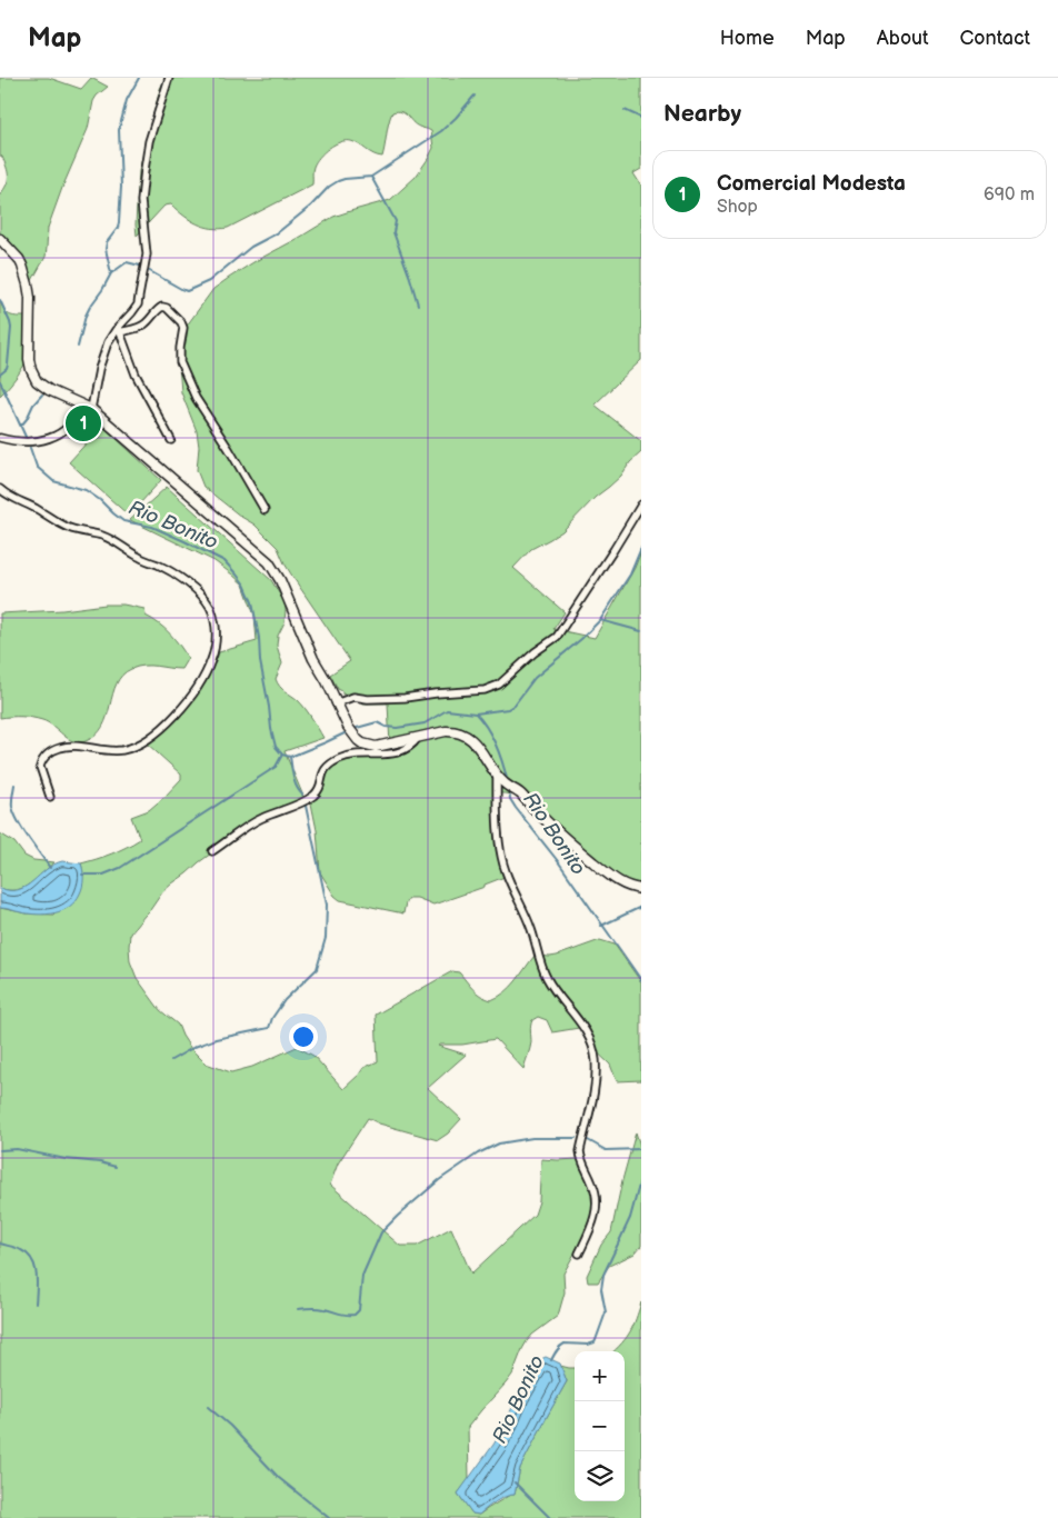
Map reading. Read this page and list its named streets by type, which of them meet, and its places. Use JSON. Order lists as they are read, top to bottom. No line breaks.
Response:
{"water":["Rio Bonito"],"page":{"header":"Map","nav":["Home","Map","About","Contact"],"heading":"Nearby","list":[{"mark":"1","name":"Comercial Modesta","note":"Shop","value":"690 m"}],"pins":"1","map_buttons":["+","−"]}}
